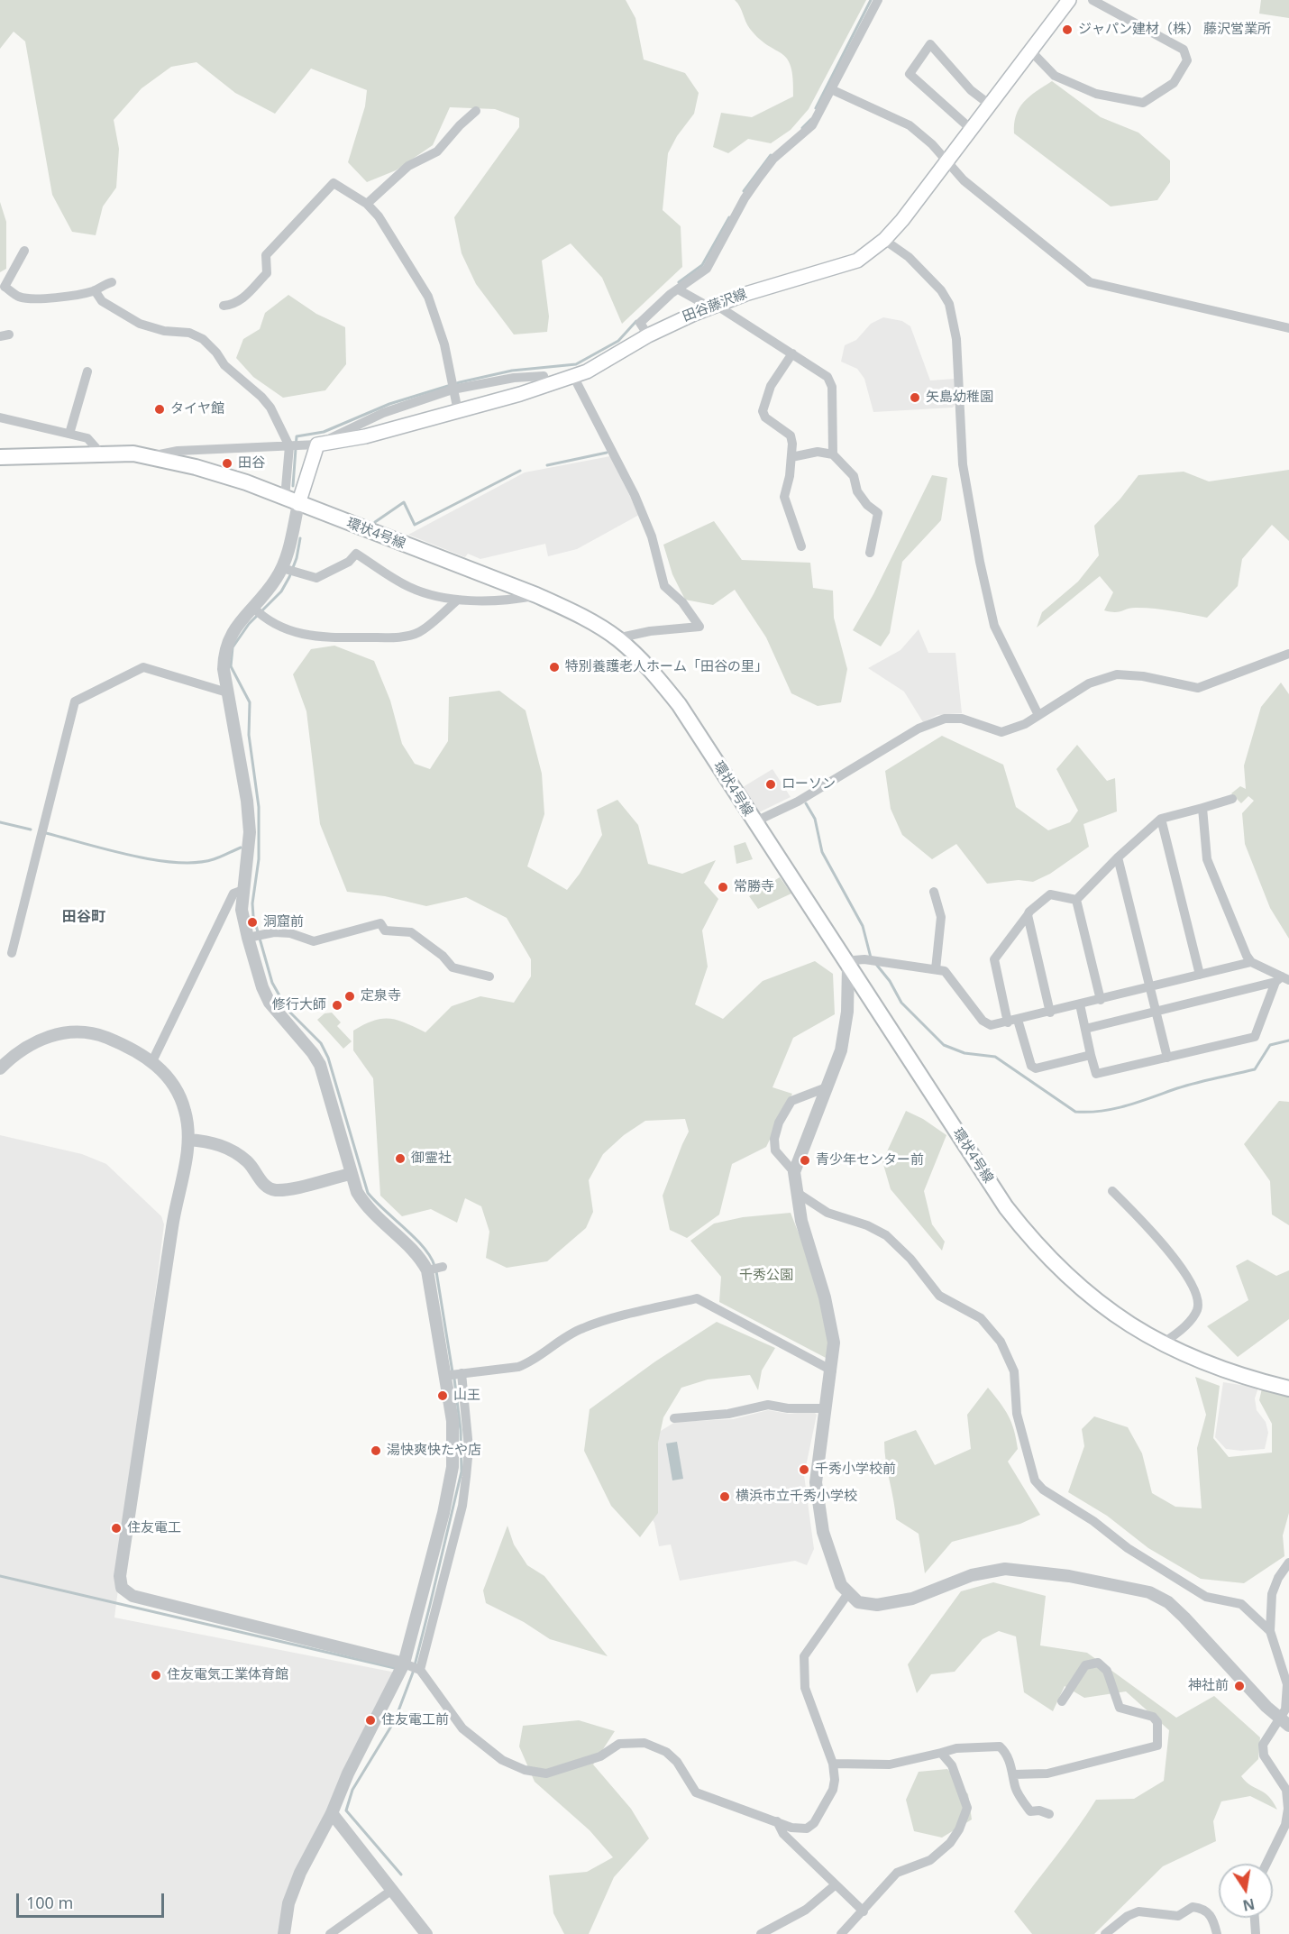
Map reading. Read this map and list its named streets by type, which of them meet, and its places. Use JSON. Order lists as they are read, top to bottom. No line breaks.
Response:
{"streets":{"main road":["田谷藤沢線","環状4号線"]},"districts":["田谷町"],"parks":["千秀公園"],"places":["ジャパン建材（株） 藤沢営業所","矢島幼稚園","タイヤ館","田谷","特別養護老人ホーム「田谷の里」","ローソン","常勝寺","洞窟前","定泉寺","修行大師","御霊社","青少年センター前","山王","湯快爽快たや店","千秀小学校前","横浜市立千秀小学校","住友電工","住友電気工業体育館","神社前","住友電工前"],"scale_bar":"100 m","north":"bottom"}
